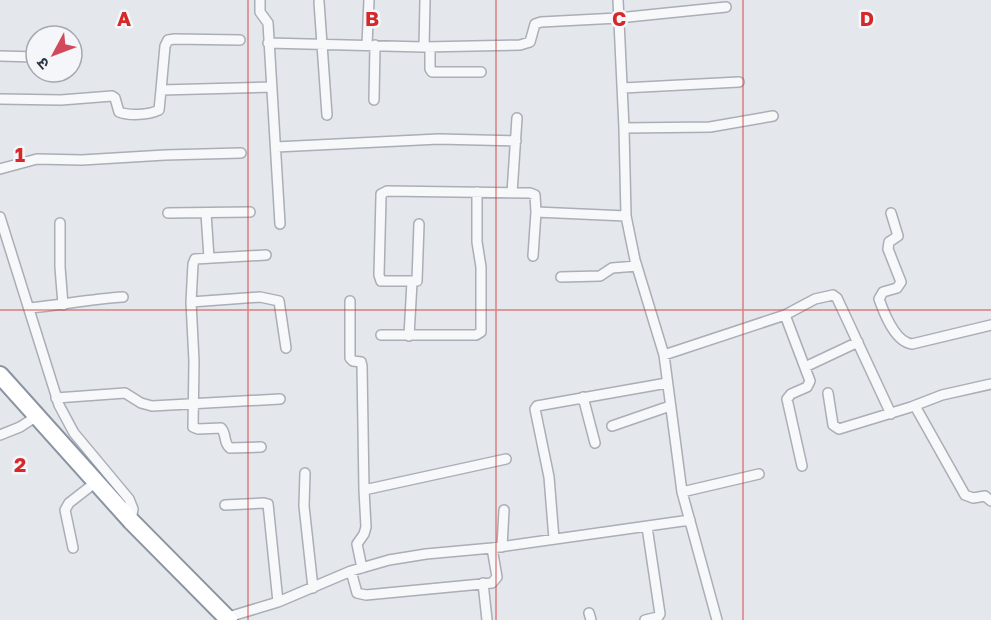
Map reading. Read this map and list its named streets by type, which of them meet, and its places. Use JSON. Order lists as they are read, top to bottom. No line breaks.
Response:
{"north":"bottom left","grid":{"columns":["A","B","C","D"],"rows":["1","2"]}}
